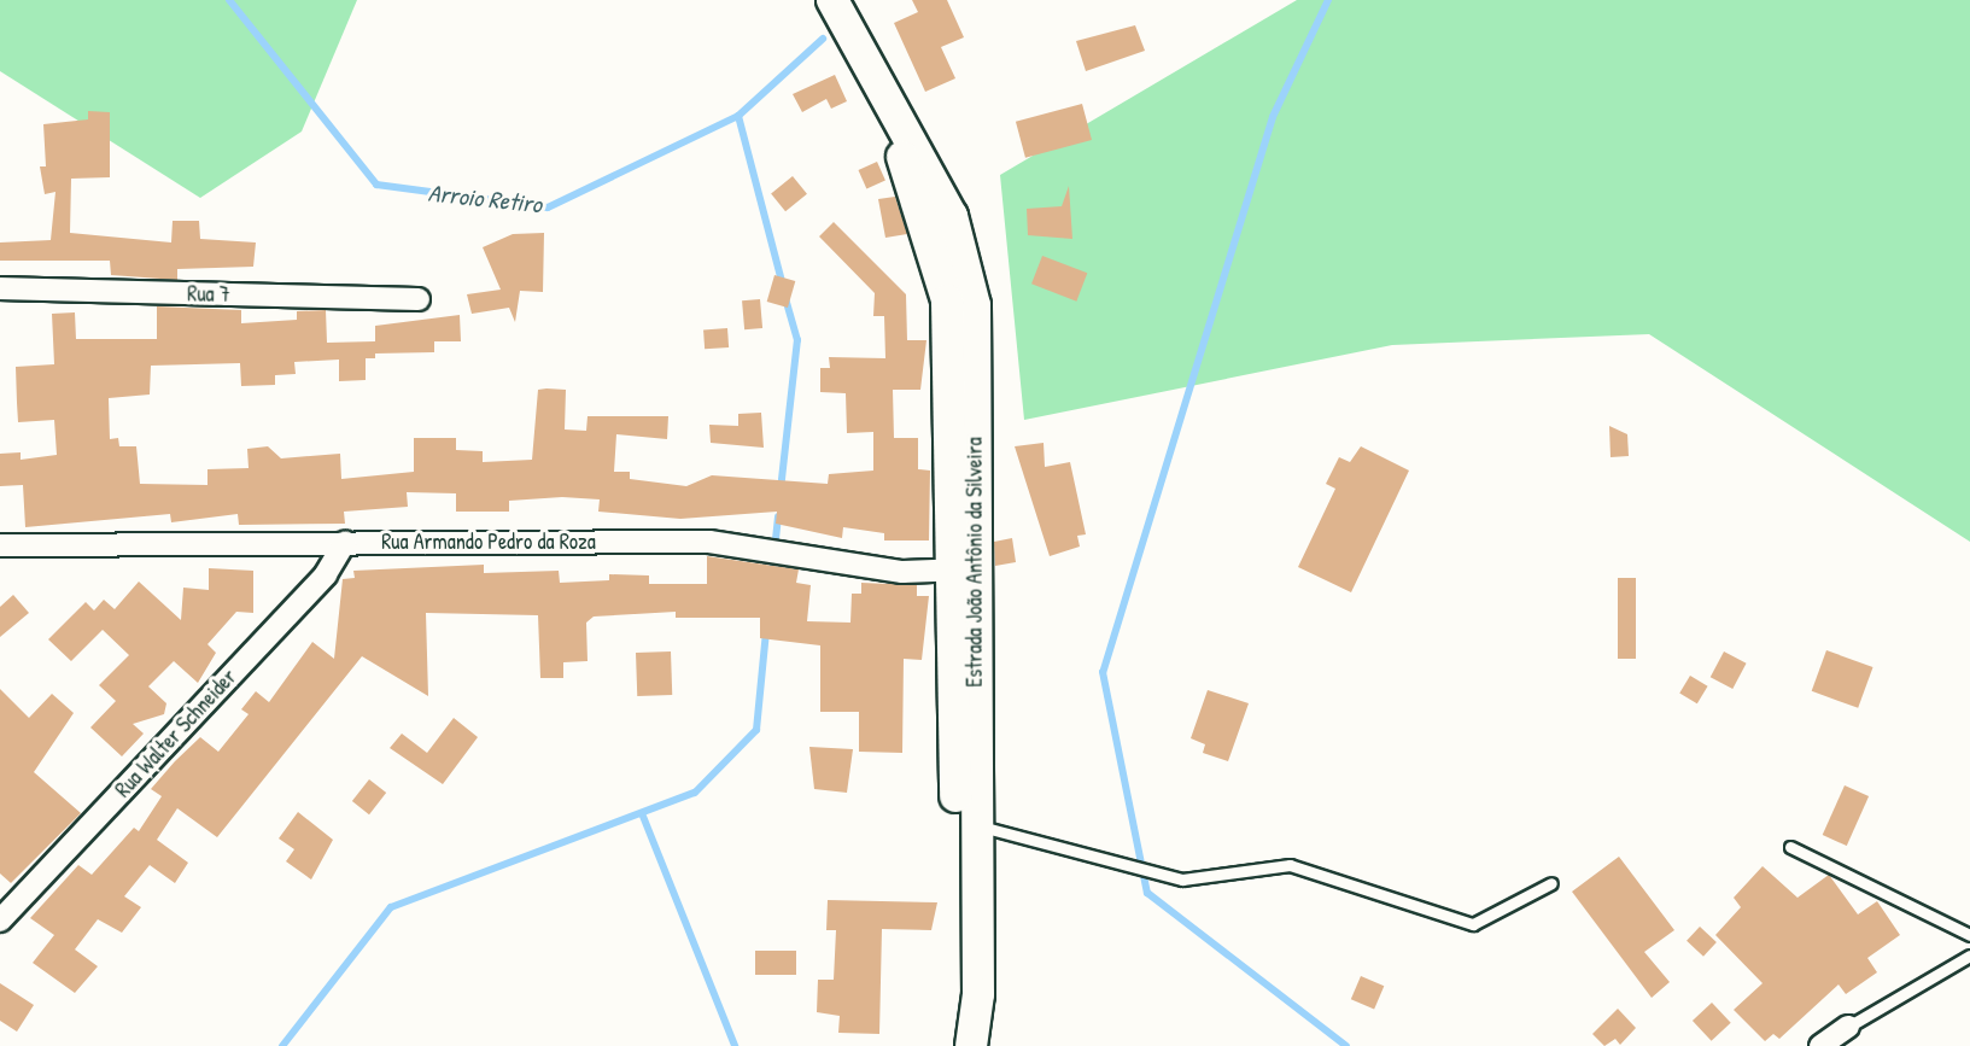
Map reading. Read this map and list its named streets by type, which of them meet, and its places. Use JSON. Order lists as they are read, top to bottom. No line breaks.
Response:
{"streets":{"main road":["Estrada João Antônio da Silveira"],"street":["Rua 7","Rua Armando Pedro da Roza","Rua Walter Schneider"]},"crossings":[["Rua Armando Pedro da Roza","Estrada João Antônio da Silveira"],["Rua Armando Pedro da Roza","Rua Walter Schneider"]],"water":["Arroio Retiro"]}
